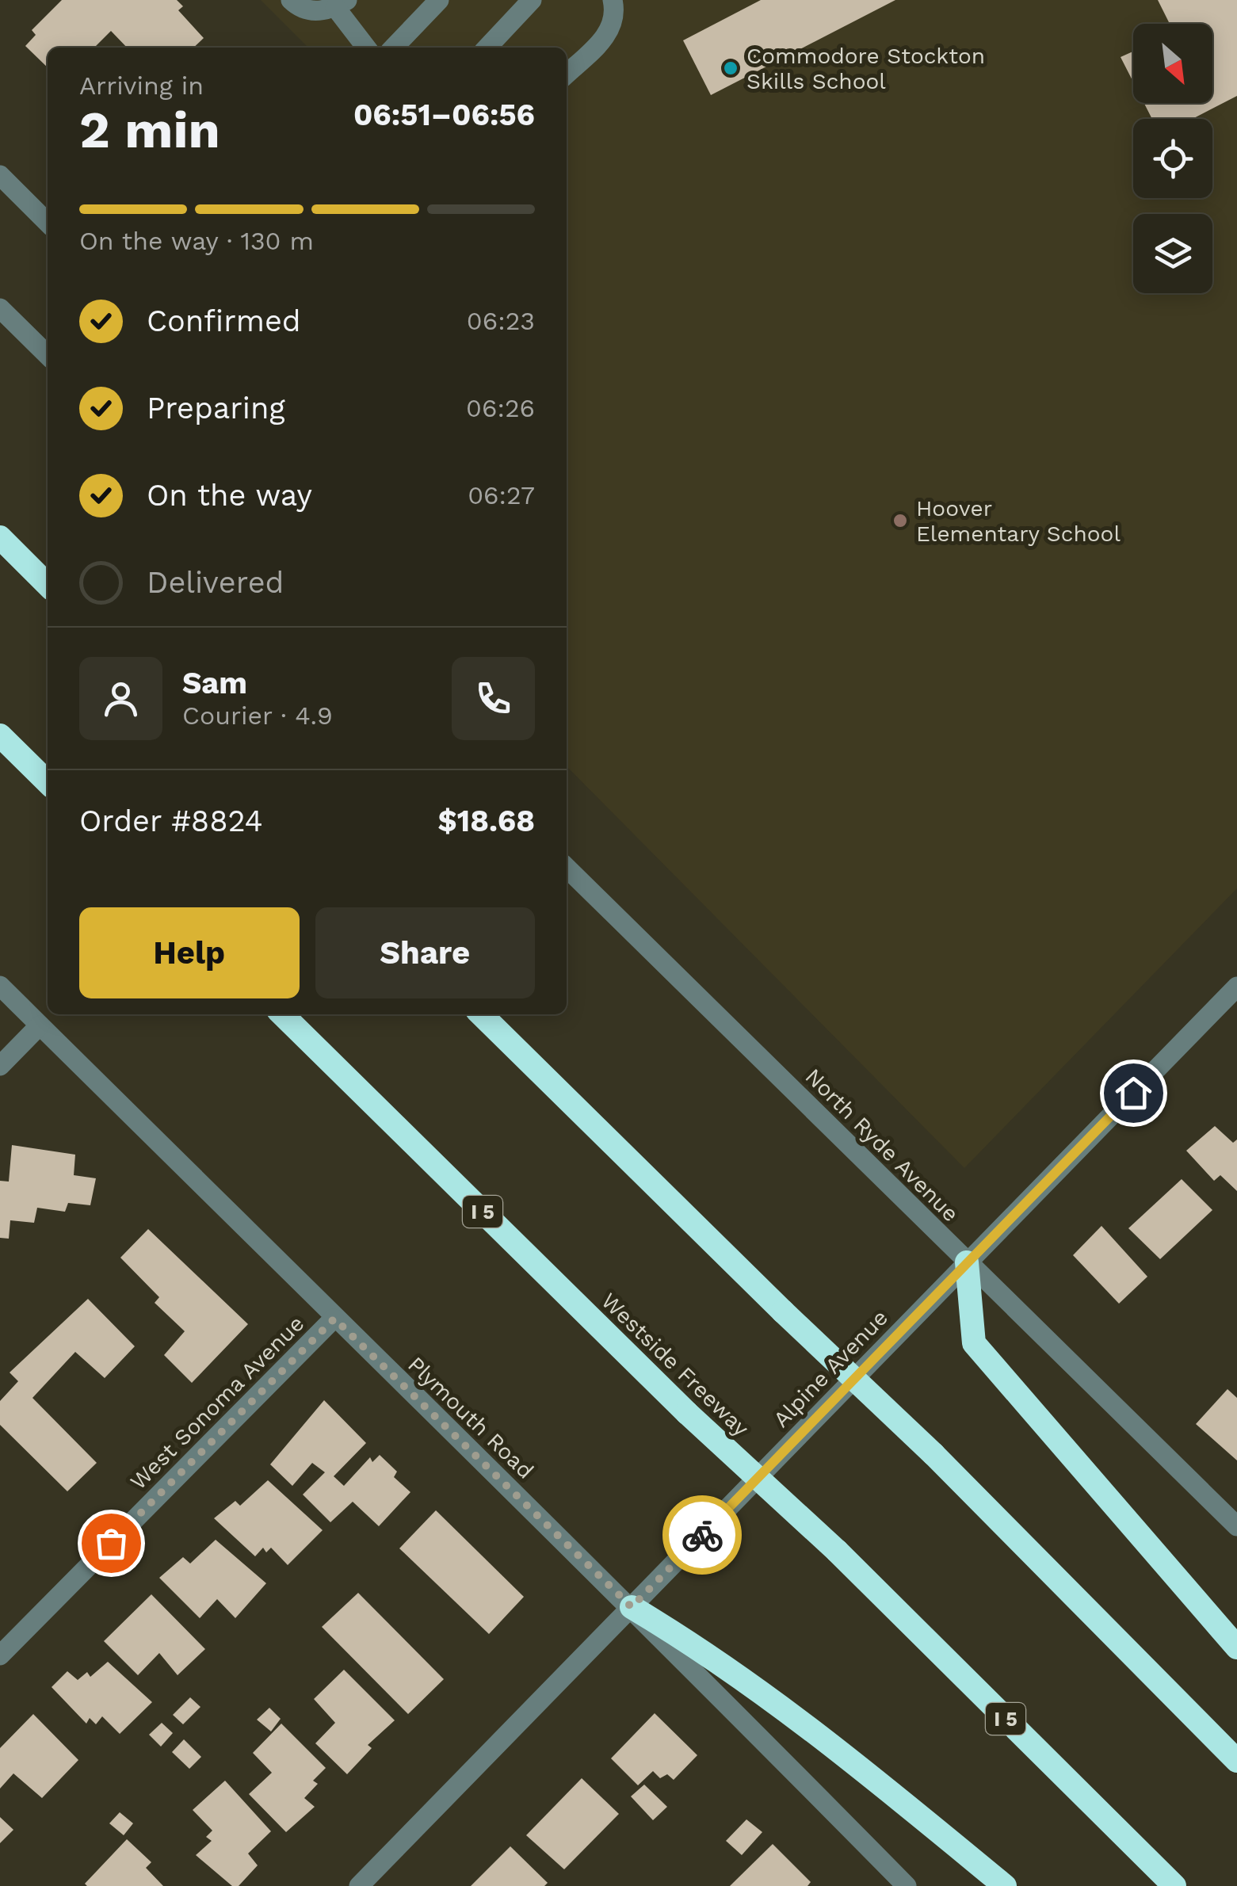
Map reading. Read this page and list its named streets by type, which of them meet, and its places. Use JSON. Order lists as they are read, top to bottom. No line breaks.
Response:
{"streets":{"highway":["I 5","Westside Freeway"],"street":["North Ryde Avenue","Alpine Avenue","West Sonoma Avenue","Plymouth Road"]},"crossings":[["North Ryde Avenue","Alpine Avenue"],["Alpine Avenue","Plymouth Road"],["West Sonoma Avenue","Plymouth Road"]],"places":["Commodore Stockton Skills School","Hoover Elementary School"],"north":"bottom right","page":{"heading":["2 min","Arriving in","06:51–06:56"],"panel":["Sam","Courier · 4.9","Order #8824","$18.68"],"bar":"On the way · 130 m","list":[["Confirmed","06:23"],["Preparing","06:26"],["On the way","06:27"],"Delivered"],"buttons":["Help","Share"]}}
